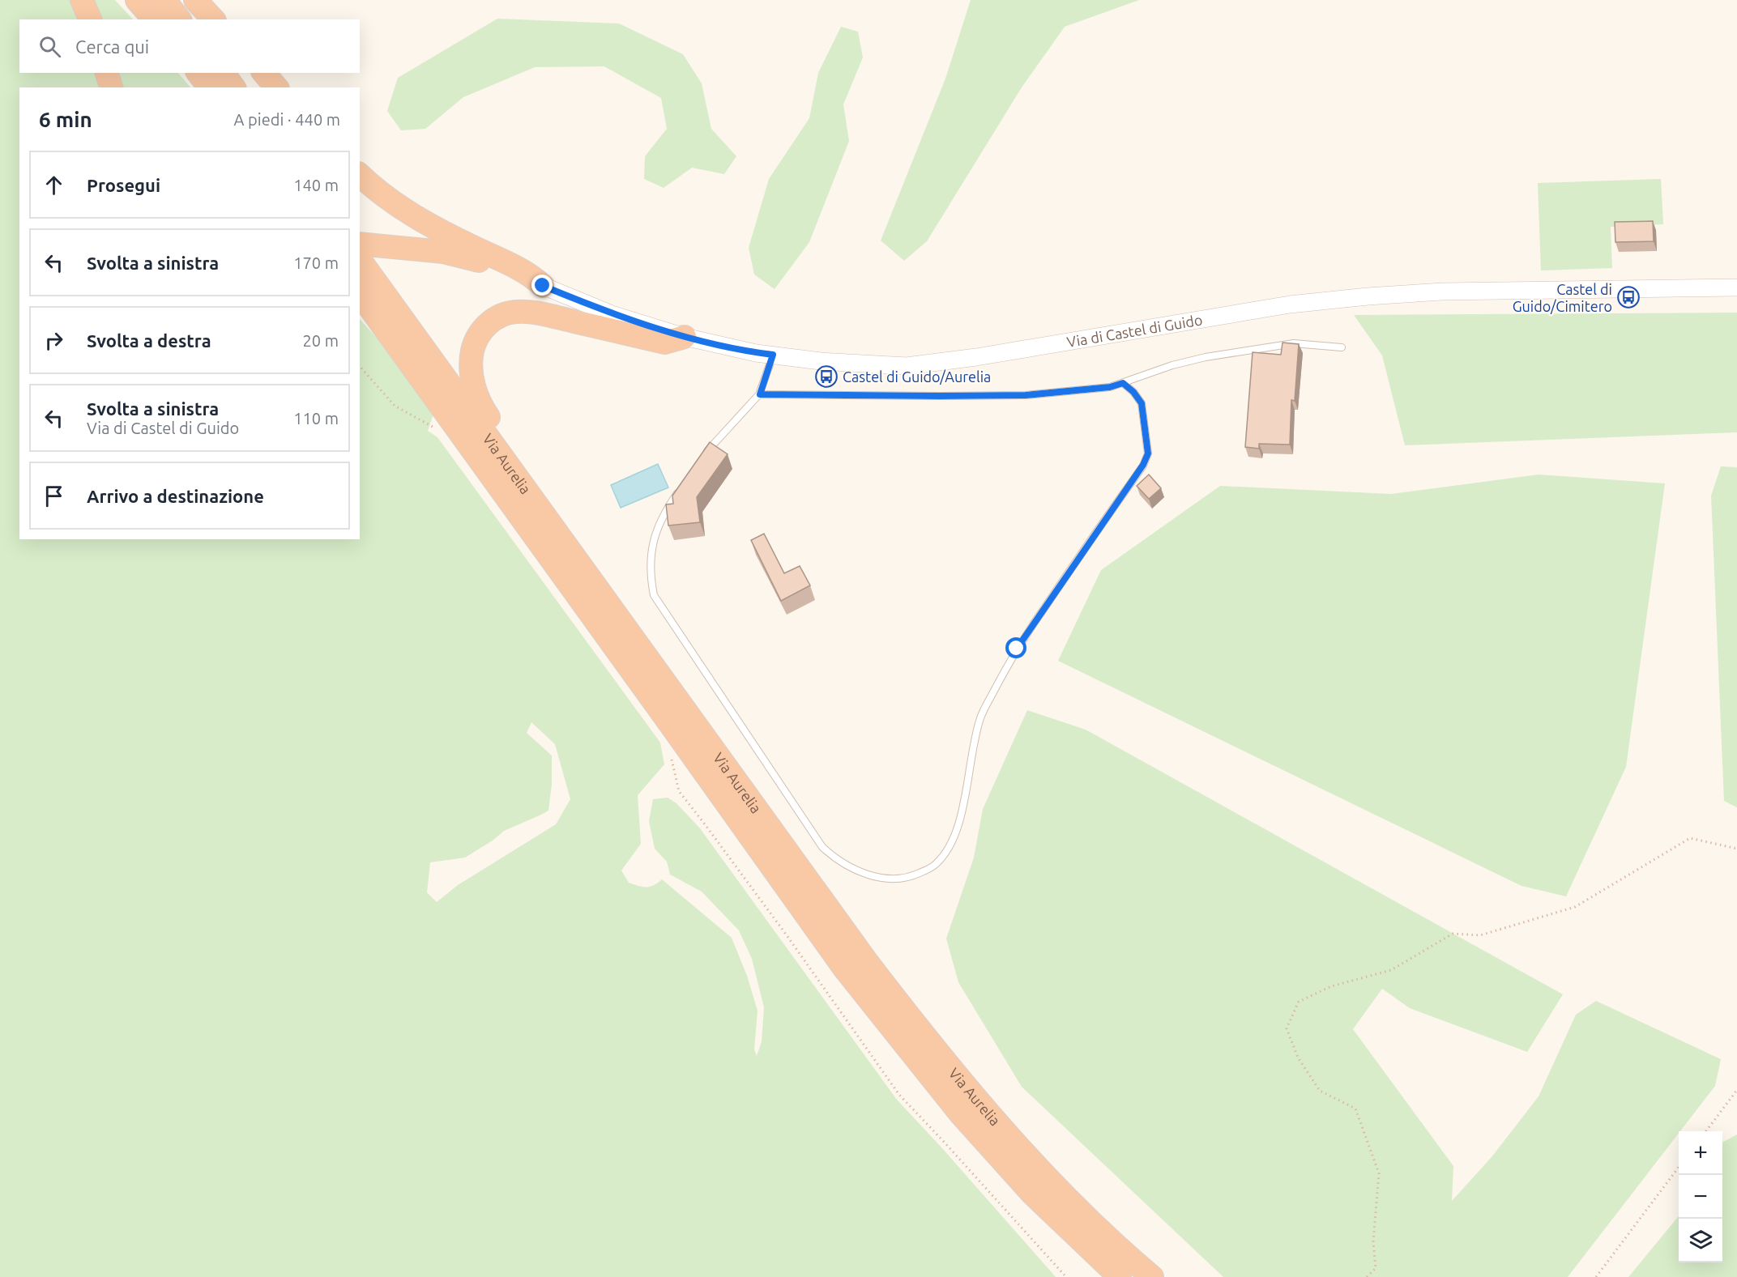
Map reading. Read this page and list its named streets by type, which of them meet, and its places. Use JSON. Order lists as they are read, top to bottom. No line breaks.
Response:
{"streets":{"highway":["Via Aurelia"],"street":["Via di Castel di Guido"]},"places":{"bus stop":["Castel di Guido/Cimitero","Castel di Guido/Aurelia"]},"page":{"search":"Cerca qui","heading":["6 min","A piedi · 440 m"],"list":[["Prosegui","140 m"],["Svolta a sinistra","170 m"],["Svolta a destra","20 m"],["Svolta a sinistra","Via di Castel di Guido","110 m"],"Arrivo a destinazione"],"map_buttons":["+","−"]}}
